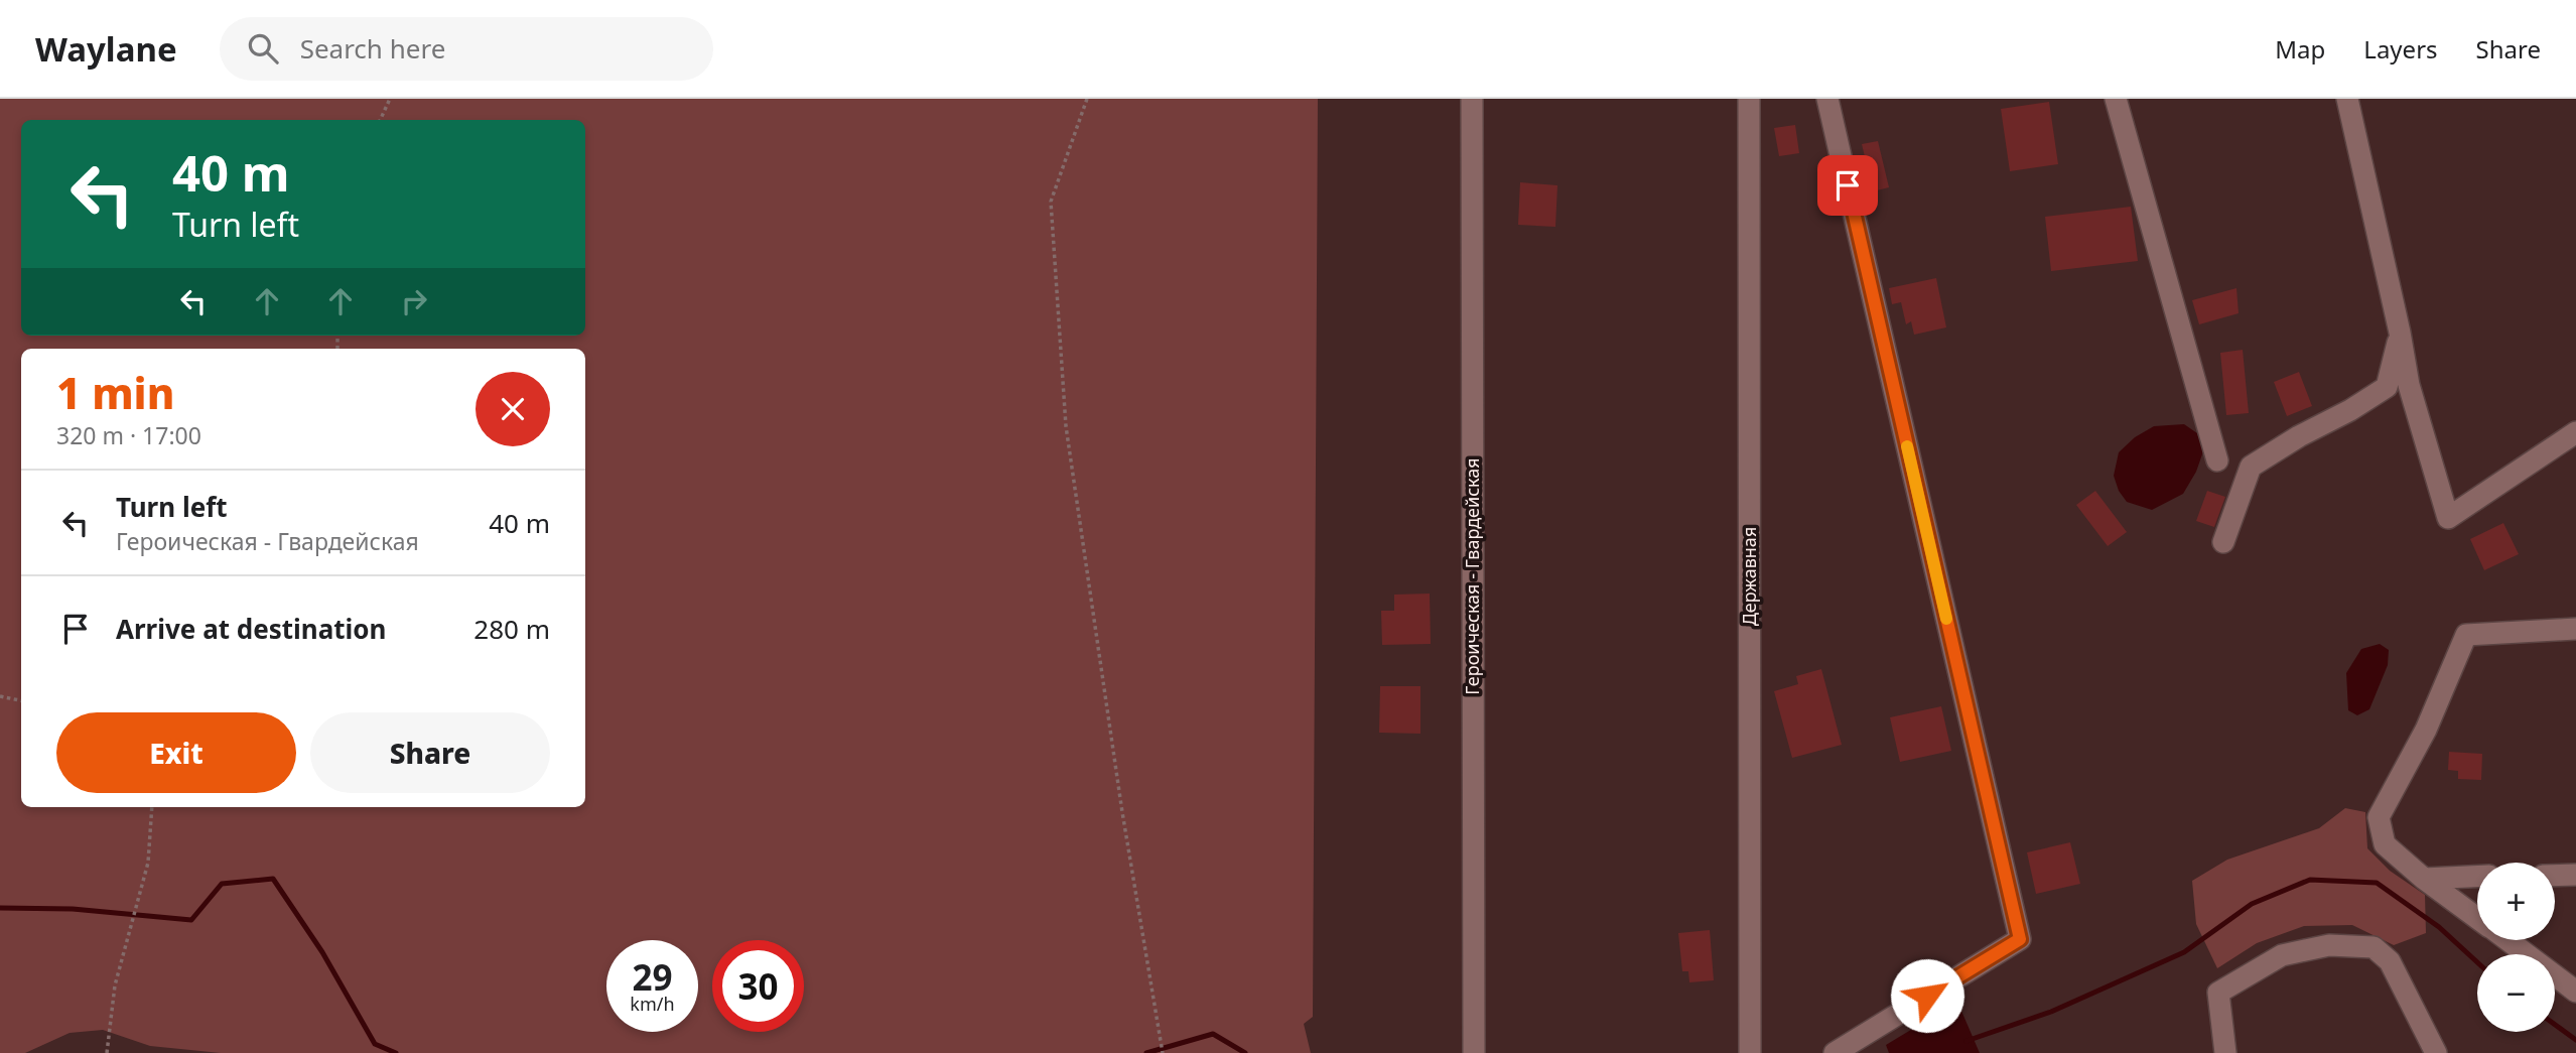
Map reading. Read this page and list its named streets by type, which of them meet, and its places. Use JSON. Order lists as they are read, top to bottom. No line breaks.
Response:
{"streets":{"street":["Героическая - Гвардейская","Державная"]},"page":{"header":"Waylane","search":"Search here","nav":["Map","Layers","Share"],"turn":["40 m","Turn left"],"heading":["1 min","320 m · 17:00"],"list":[{"name":"Turn left","note":"Героическая - Гвардейская","value":"40 m"},{"name":"Arrive at destination","value":"280 m"}],"buttons":["Exit","Share"],"map_buttons":["+","−"],"speed":"29 km/h","limit":"30"}}
